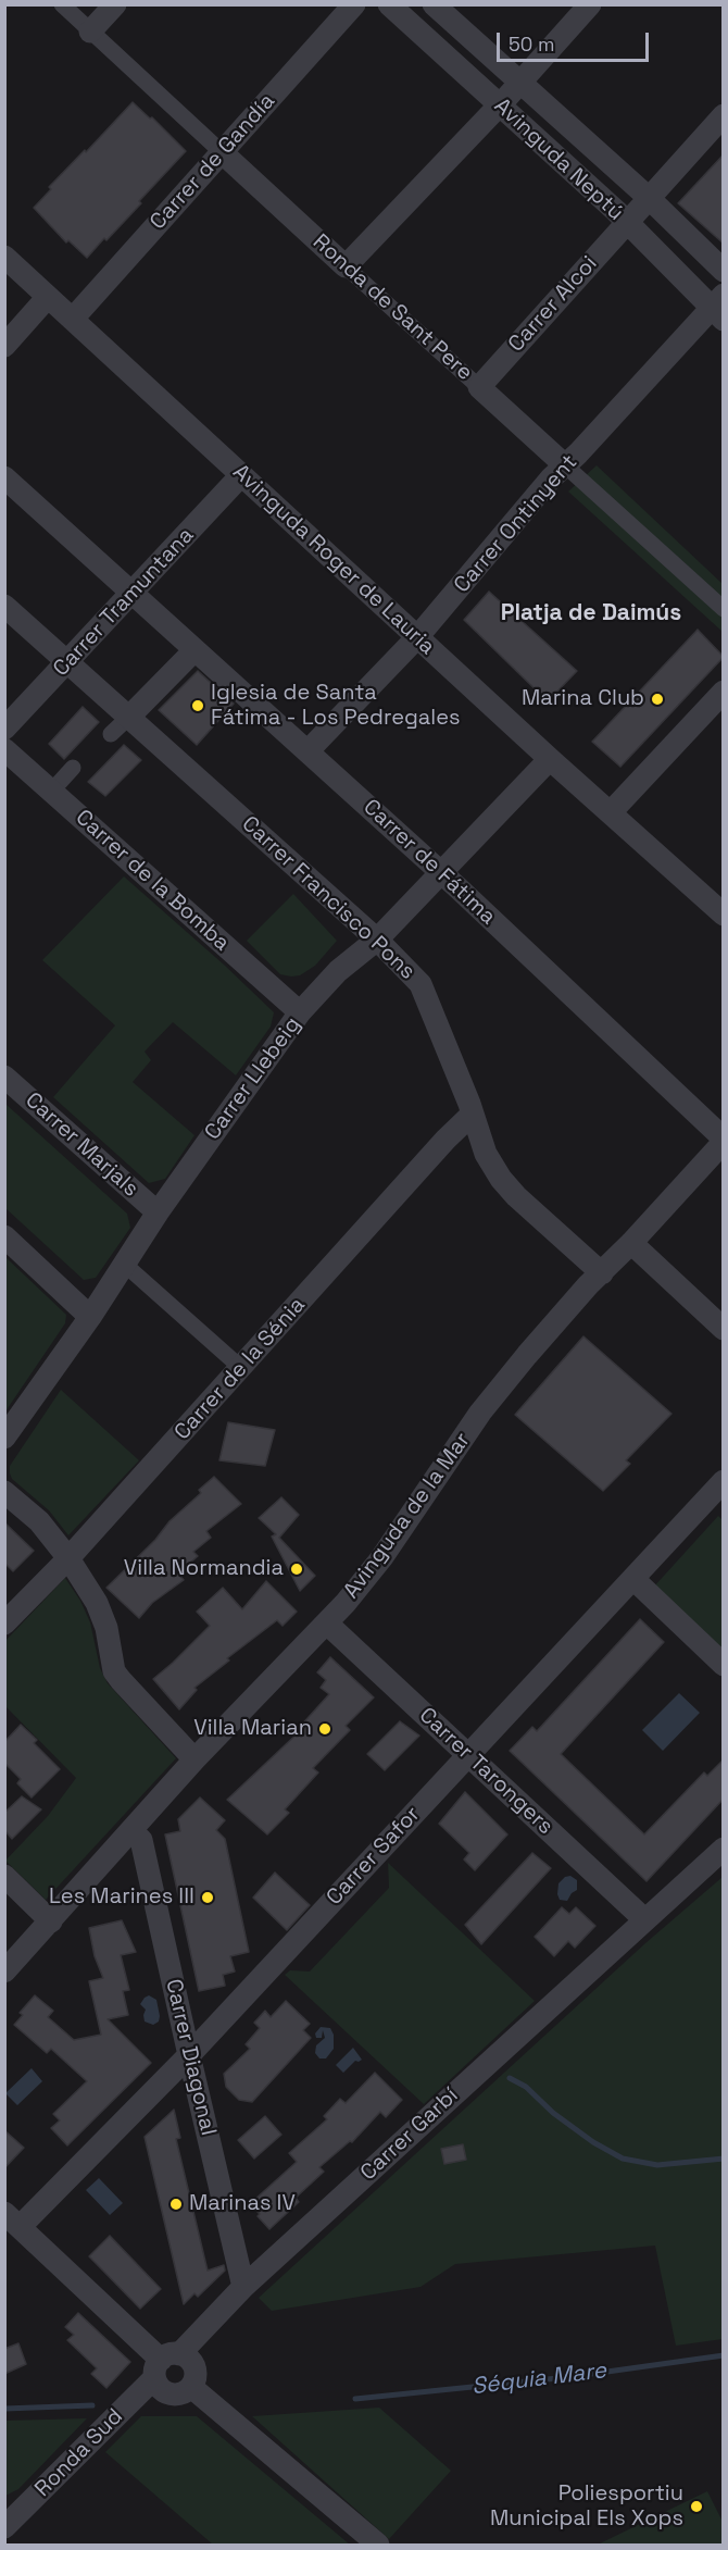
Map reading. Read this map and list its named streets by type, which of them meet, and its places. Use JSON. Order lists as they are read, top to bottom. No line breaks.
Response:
{"streets":{"street":["Avinguda Neptú","Carrer de Gandía","Carrer Alcoi","Ronda de Sant Pere","Carrer Ontinyent","Avinguda Roger de Lauria","Carrer Tramuntana","Carrer de Fátima","Carrer de la Bomba","Carrer Francisco Pons","Carrer Llebeig","Carrer Marjals","Carrer de la Sénia","Avinguda de la Mar","Carrer Tarongers","Carrer Safor","Carrer Diagonal","Carrer Garbí","Ronda Sud"]},"crossings":[["Avinguda Neptú","Carrer Alcoi"],["Avinguda Neptú","Carrer Ontinyent"],["Carrer de Gandía","Ronda de Sant Pere"],["Carrer de Gandía","Avinguda Roger de Lauria"],["Carrer Alcoi","Ronda de Sant Pere"],["Ronda de Sant Pere","Carrer Ontinyent"],["Carrer Ontinyent","Avinguda Roger de Lauria"],["Carrer Ontinyent","Carrer de Fátima"],["Avinguda Roger de Lauria","Carrer Tramuntana"],["Avinguda Roger de Lauria","Carrer Llebeig"],["Carrer Tramuntana","Carrer de Fátima"],["Carrer Tramuntana","Carrer Francisco Pons"],["Carrer de Fátima","Carrer Llebeig"],["Carrer de Fátima","Avinguda de la Mar"],["Carrer de la Bomba","Carrer Llebeig"],["Carrer Francisco Pons","Carrer Llebeig"],["Carrer Francisco Pons","Carrer de la Sénia"],["Carrer Francisco Pons","Avinguda de la Mar"],["Carrer Llebeig","Carrer Marjals"],["Avinguda de la Mar","Carrer Tarongers"],["Avinguda de la Mar","Carrer Diagonal"],["Carrer Tarongers","Carrer Safor"],["Carrer Tarongers","Carrer Garbí"],["Carrer Safor","Carrer Diagonal"],["Carrer Diagonal","Carrer Garbí"],["Carrer Garbí","Ronda Sud"]],"districts":["Platja de Daimús"],"water":["Séquia Mare"],"places":["Marina Club","Iglesia de Santa Fátima - Los Pedregales","Villa Normandia","Villa Marian","Les Marines III","Marinas IV","Poliesportiu Municipal Els Xops"],"scale_bar":"50 m"}
